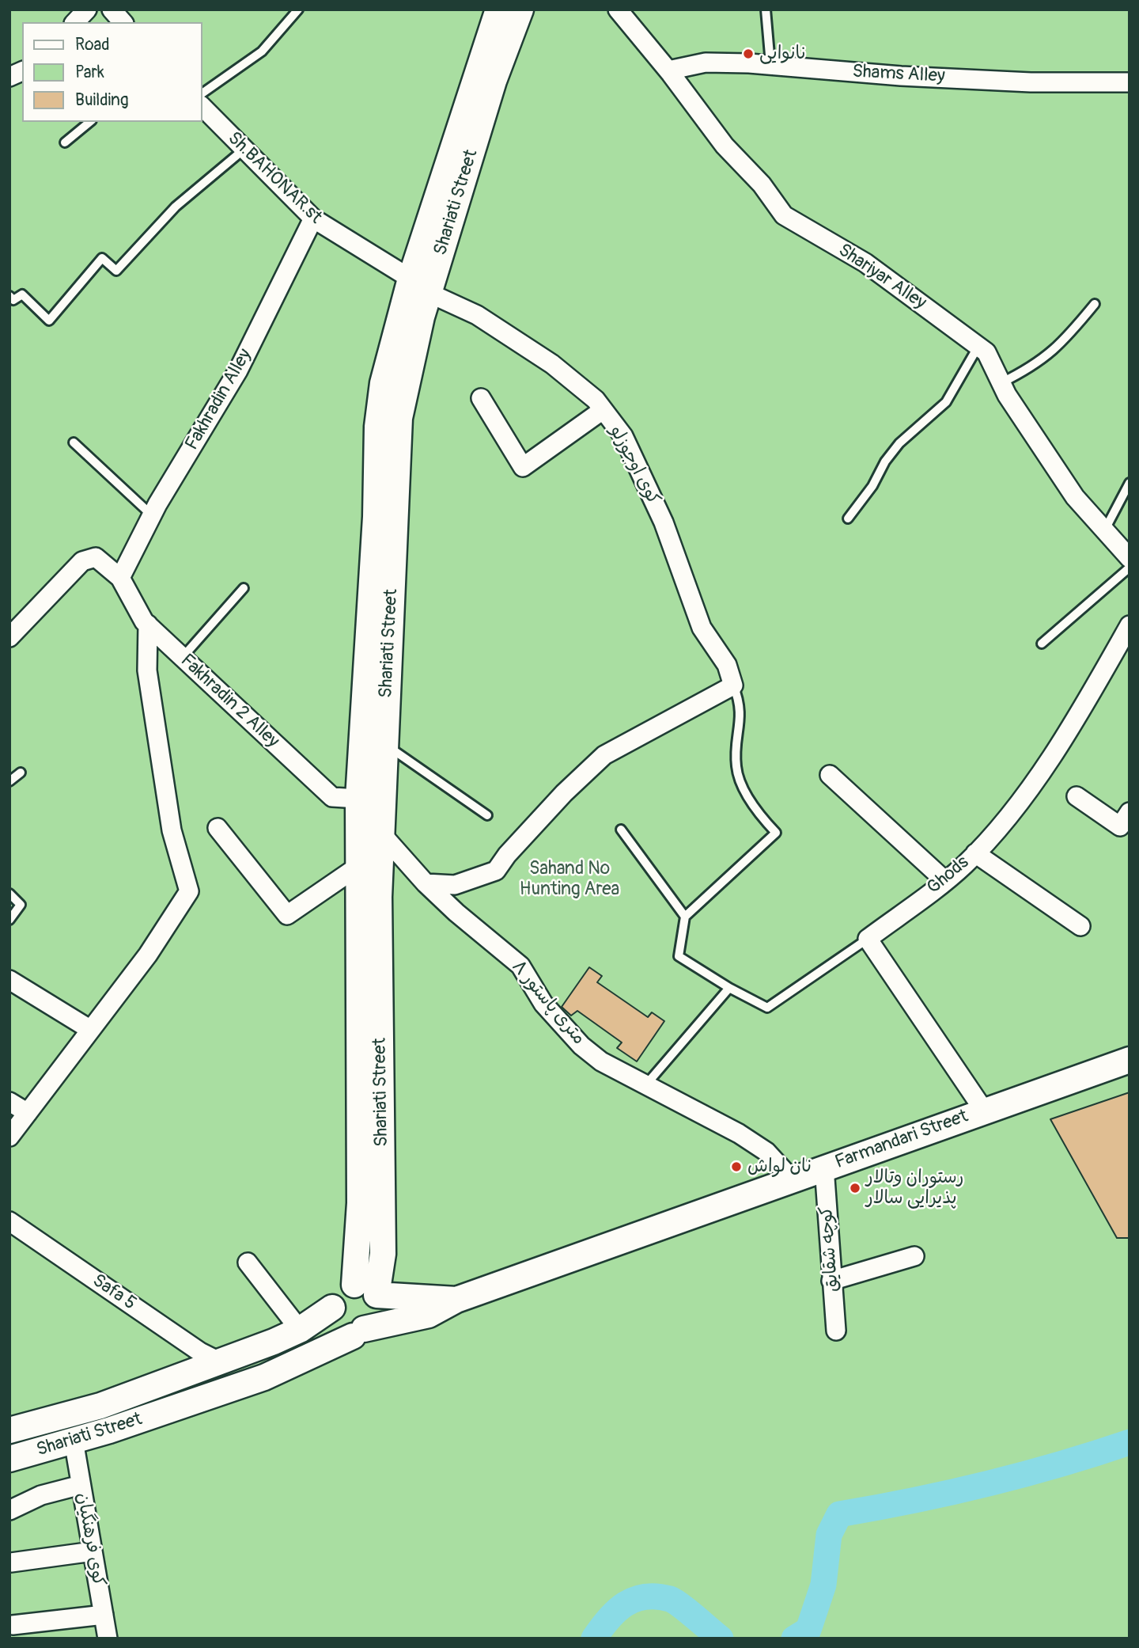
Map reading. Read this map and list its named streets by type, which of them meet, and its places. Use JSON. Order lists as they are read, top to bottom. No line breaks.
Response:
{"streets":{"main road":["Shariati Street","Farmandari Street"],"street":["Shams Alley","Sh.BAHONAR.st","Shariyar Alley","Fakhradin Alley","کوی اوجوزلو","Fakhradin 2 Alley","Ghods","۸ متری پاستور","کوچه شقایق","Safa 5","کوی فرهنگیان"]},"crossings":[["Shams Alley","Shariyar Alley"],["Sh.BAHONAR.st","Shariati Street"],["Sh.BAHONAR.st","Fakhradin Alley"],["Sh.BAHONAR.st","کوی اوجوزلو"],["Shariati Street","کوی اوجوزلو"],["Shariati Street","Fakhradin 2 Alley"],["Shariati Street","۸ متری پاستور"],["Shariati Street","Farmandari Street"],["Shariati Street","Safa 5"],["Shariati Street","کوی فرهنگیان"],["Fakhradin Alley","Fakhradin 2 Alley"],["۸ متری پاستور","Farmandari Street"],["Farmandari Street","کوچه شقایق"]],"parks":["Sahand No Hunting Area"],"places":["نانوایی","نان لواش","رستوران وتالار پذیرایی سالار"],"legend":["Road","Park","Building"]}
